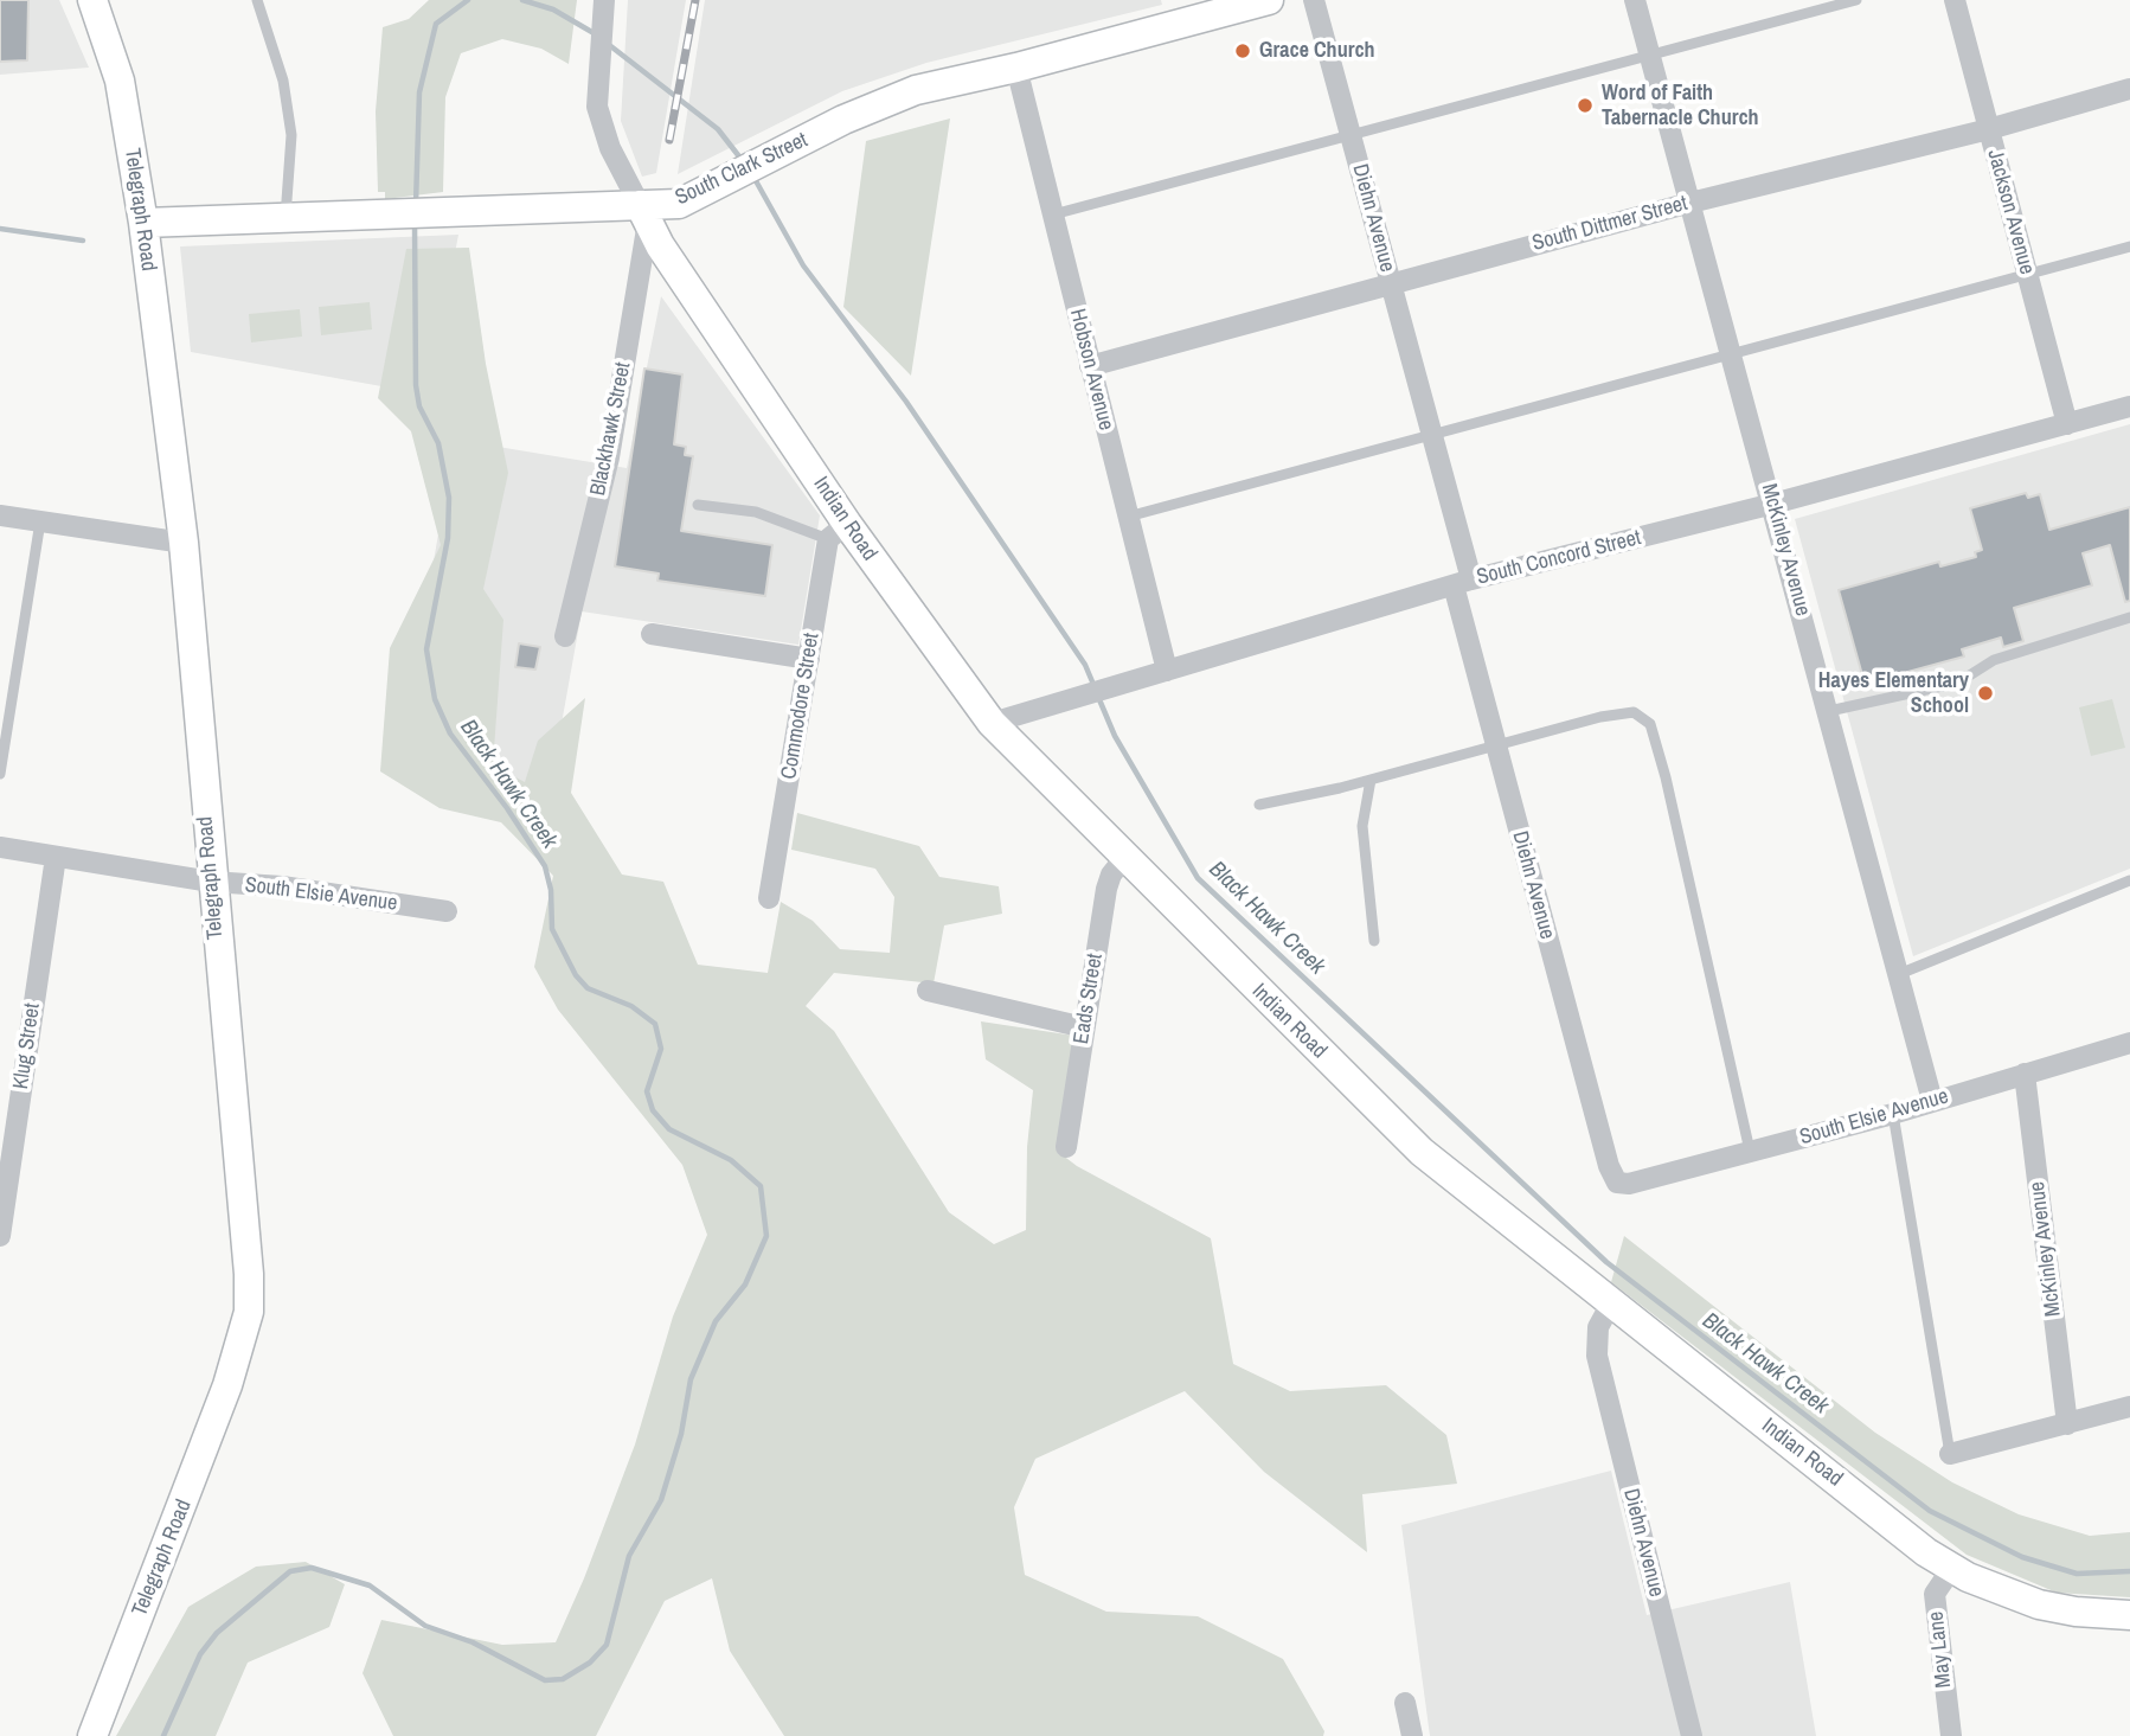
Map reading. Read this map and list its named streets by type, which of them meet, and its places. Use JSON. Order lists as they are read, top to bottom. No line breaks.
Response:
{"streets":{"street":["South Clark Street","Telegraph Road","Jackson Avenue","Diehn Avenue","South Dittmer Street","Hobson Avenue","Blackhawk Street","Indian Road","McKinley Avenue","South Concord Street","Commodore Street","South Elsie Avenue","Eads Street","Klug Street","May Lane"]},"crossings":[["South Clark Street","Telegraph Road"],["South Clark Street","Hobson Avenue"],["South Clark Street","Blackhawk Street"],["South Clark Street","Indian Road"],["Telegraph Road","South Elsie Avenue"],["Jackson Avenue","South Dittmer Street"],["Jackson Avenue","South Concord Street"],["Diehn Avenue","South Dittmer Street"],["Diehn Avenue","Indian Road"],["Diehn Avenue","South Concord Street"],["Diehn Avenue","South Elsie Avenue"],["South Dittmer Street","Hobson Avenue"],["South Dittmer Street","McKinley Avenue"],["Hobson Avenue","South Concord Street"],["Blackhawk Street","Indian Road"],["Indian Road","South Concord Street"],["Indian Road","Commodore Street"],["Indian Road","Eads Street"],["Indian Road","May Lane"],["McKinley Avenue","South Concord Street"],["McKinley Avenue","South Elsie Avenue"],["South Elsie Avenue","Klug Street"]],"water":["Black Hawk Creek"],"places":["Grace Church","Word of Faith Tabernacle Church","Hayes Elementary School"]}
